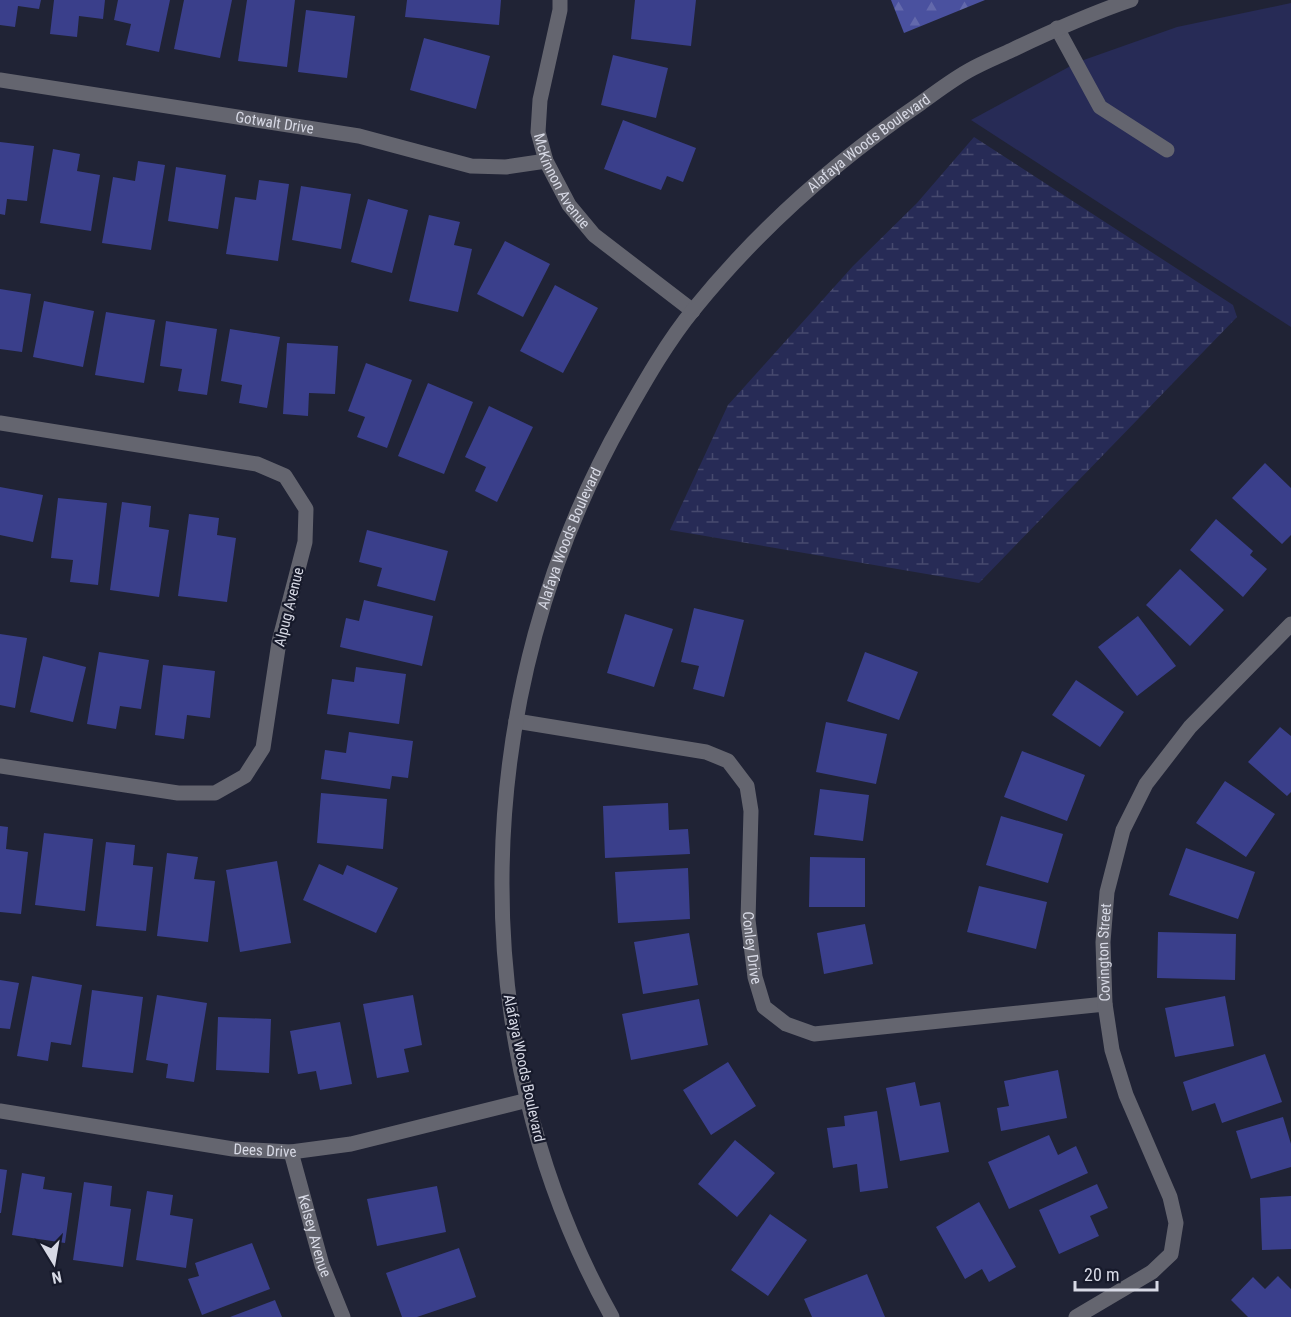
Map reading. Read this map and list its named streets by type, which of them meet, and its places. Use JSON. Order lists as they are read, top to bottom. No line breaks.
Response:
{"streets":{"street":["Gotwalt Drive","Alafaya Woods Boulevard","McKinnon Avenue","Alpug Avenue","Conley Drive","Covington Street","Dees Drive","Kelsey Avenue"]},"crossings":[["Gotwalt Drive","McKinnon Avenue"],["Alafaya Woods Boulevard","McKinnon Avenue"],["Alafaya Woods Boulevard","Conley Drive"],["Alafaya Woods Boulevard","Dees Drive"],["Conley Drive","Covington Street"],["Dees Drive","Kelsey Avenue"]],"scale_bar":"20 m","north":"bottom"}
